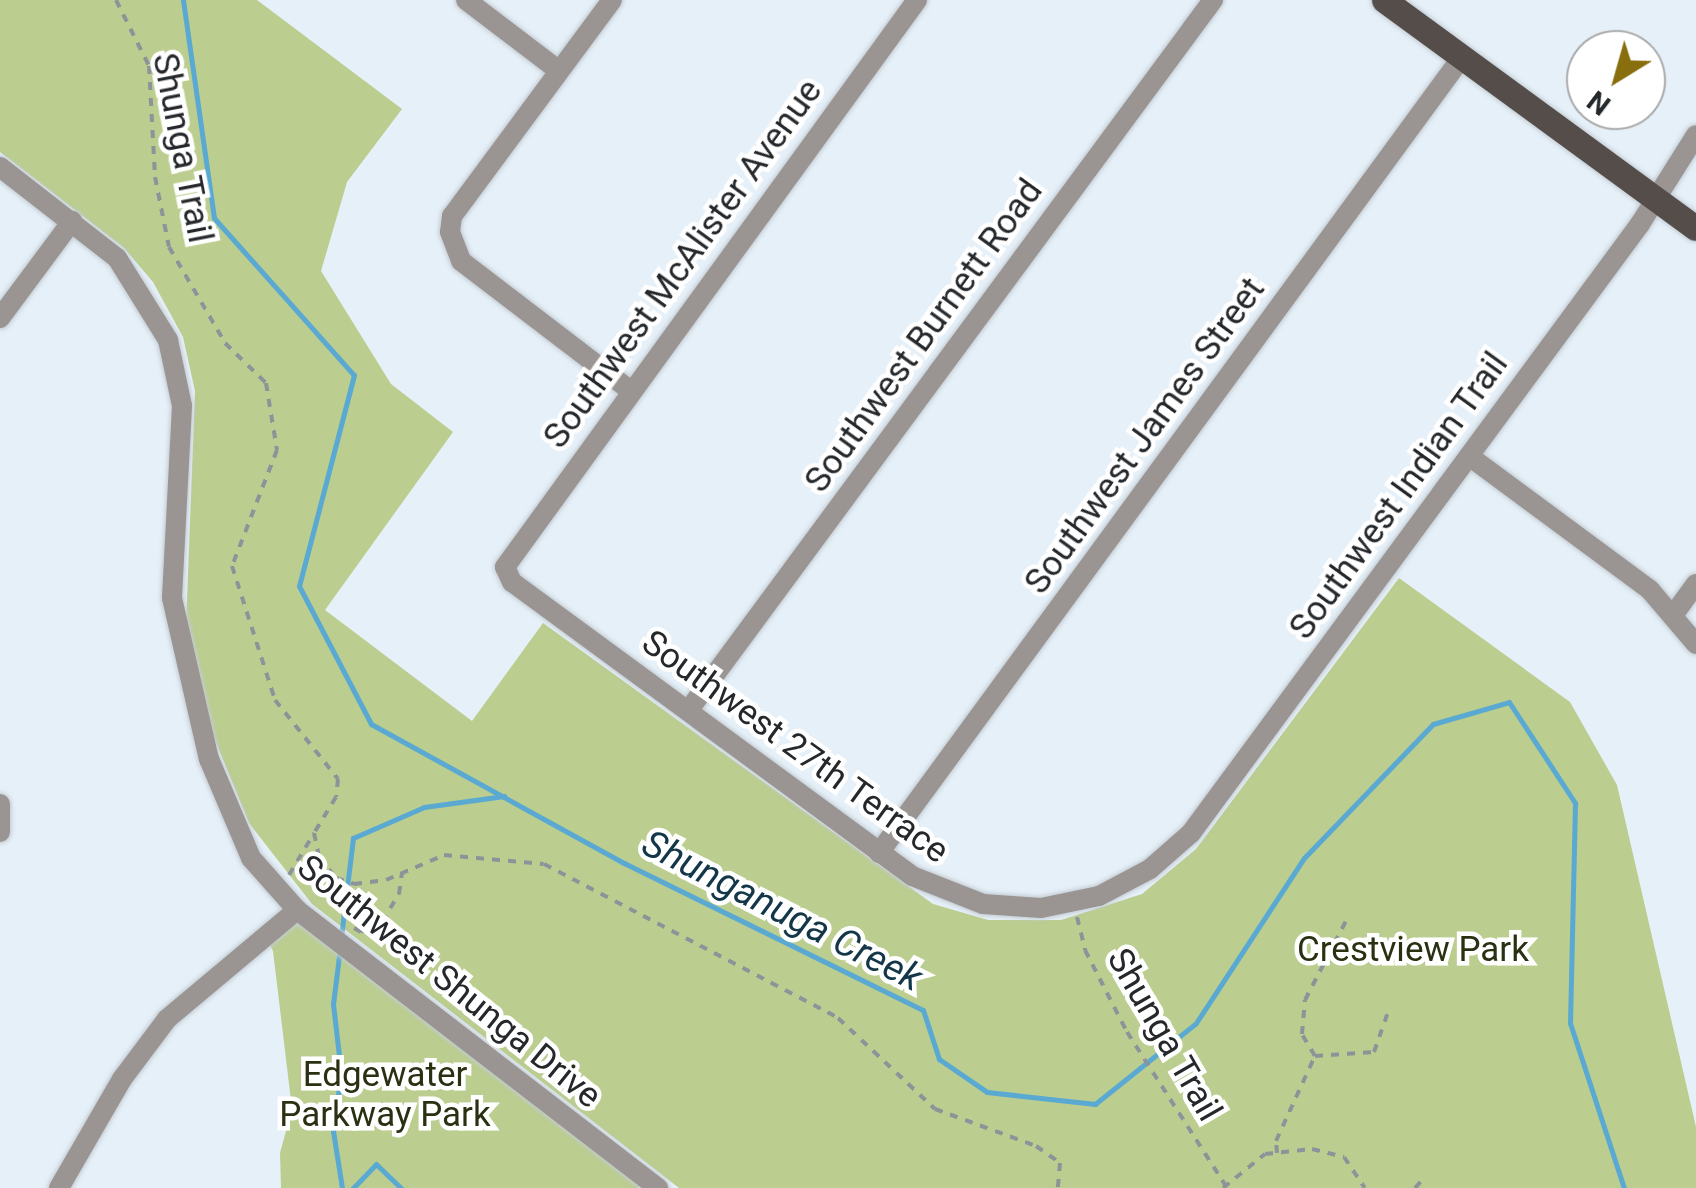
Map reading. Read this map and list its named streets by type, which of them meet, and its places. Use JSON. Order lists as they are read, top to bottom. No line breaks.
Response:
{"streets":{"street":["Southwest McAlister Avenue","Southwest Burnett Road","Southwest James Street","Southwest Indian Trail","Southwest 27th Terrace","Southwest Shunga Drive"],"path":["Shunga Trail"]},"crossings":[["Shunga Trail","Southwest 27th Terrace"],["Southwest McAlister Avenue","Southwest 27th Terrace"],["Southwest Burnett Road","Southwest 27th Terrace"],["Southwest James Street","Southwest 27th Terrace"],["Southwest Indian Trail","Southwest 27th Terrace"]],"water":["Shunganuga Creek"],"parks":["Crestview Park","Edgewater Parkway Park"],"north":"bottom left"}
